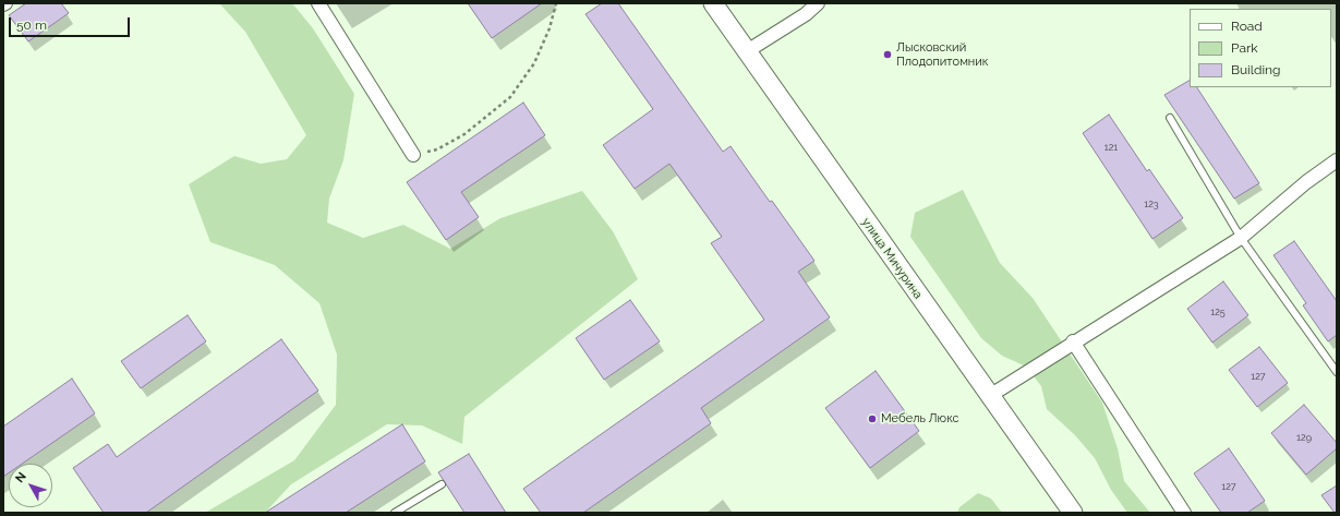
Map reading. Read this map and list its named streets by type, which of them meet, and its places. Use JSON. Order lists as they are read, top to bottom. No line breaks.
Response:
{"streets":{"main road":["улица Мичурина"]},"places":["Лысковский Плодопитомник","Мебель Люкс"],"house_numbers":["121","123","125","127","129","127"],"legend":["Road","Park","Building"],"scale_bar":"50 m","north":"top left"}
